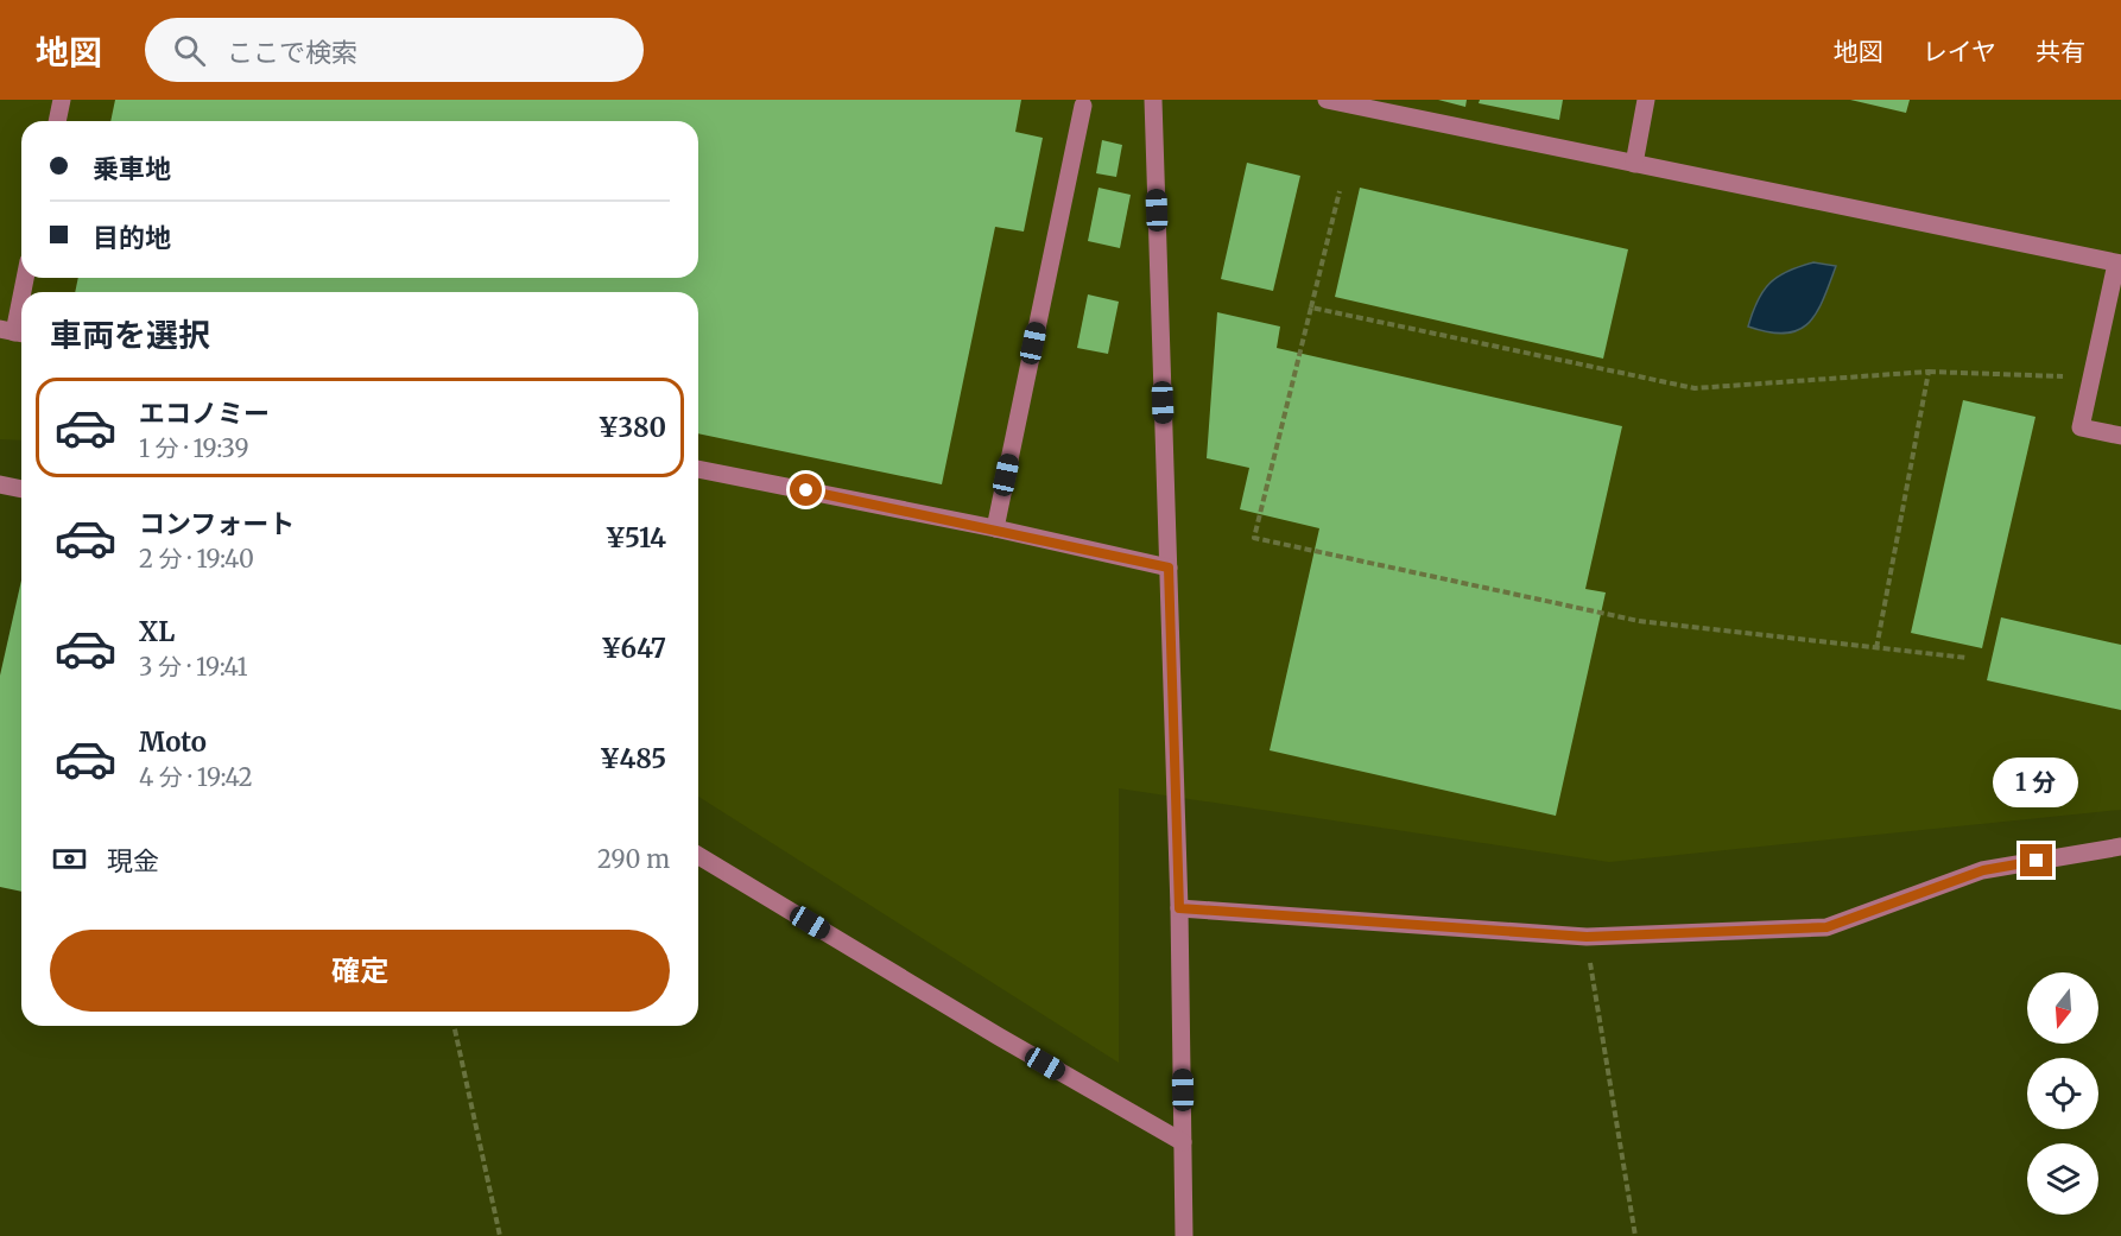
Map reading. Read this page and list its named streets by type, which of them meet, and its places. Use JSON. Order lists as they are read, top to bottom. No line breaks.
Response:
{"north":"bottom","page":{"header":"地図","search":"ここで検索","nav":["地図","レイヤ","共有"],"banner":["乗車地","目的地"],"heading":"車両を選択","list":[{"name":"エコノミー","note":"1 分 · 19:39","value":"¥380"},{"name":"コンフォート","note":"2 分 · 19:40","value":"¥514"},{"name":"XL","note":"3 分 · 19:41","value":"¥647"},{"name":"Moto","note":"4 分 · 19:42","value":"¥485"}],"bubble":"1 分","pay":["現金","290 m"],"buttons":"確定"}}
